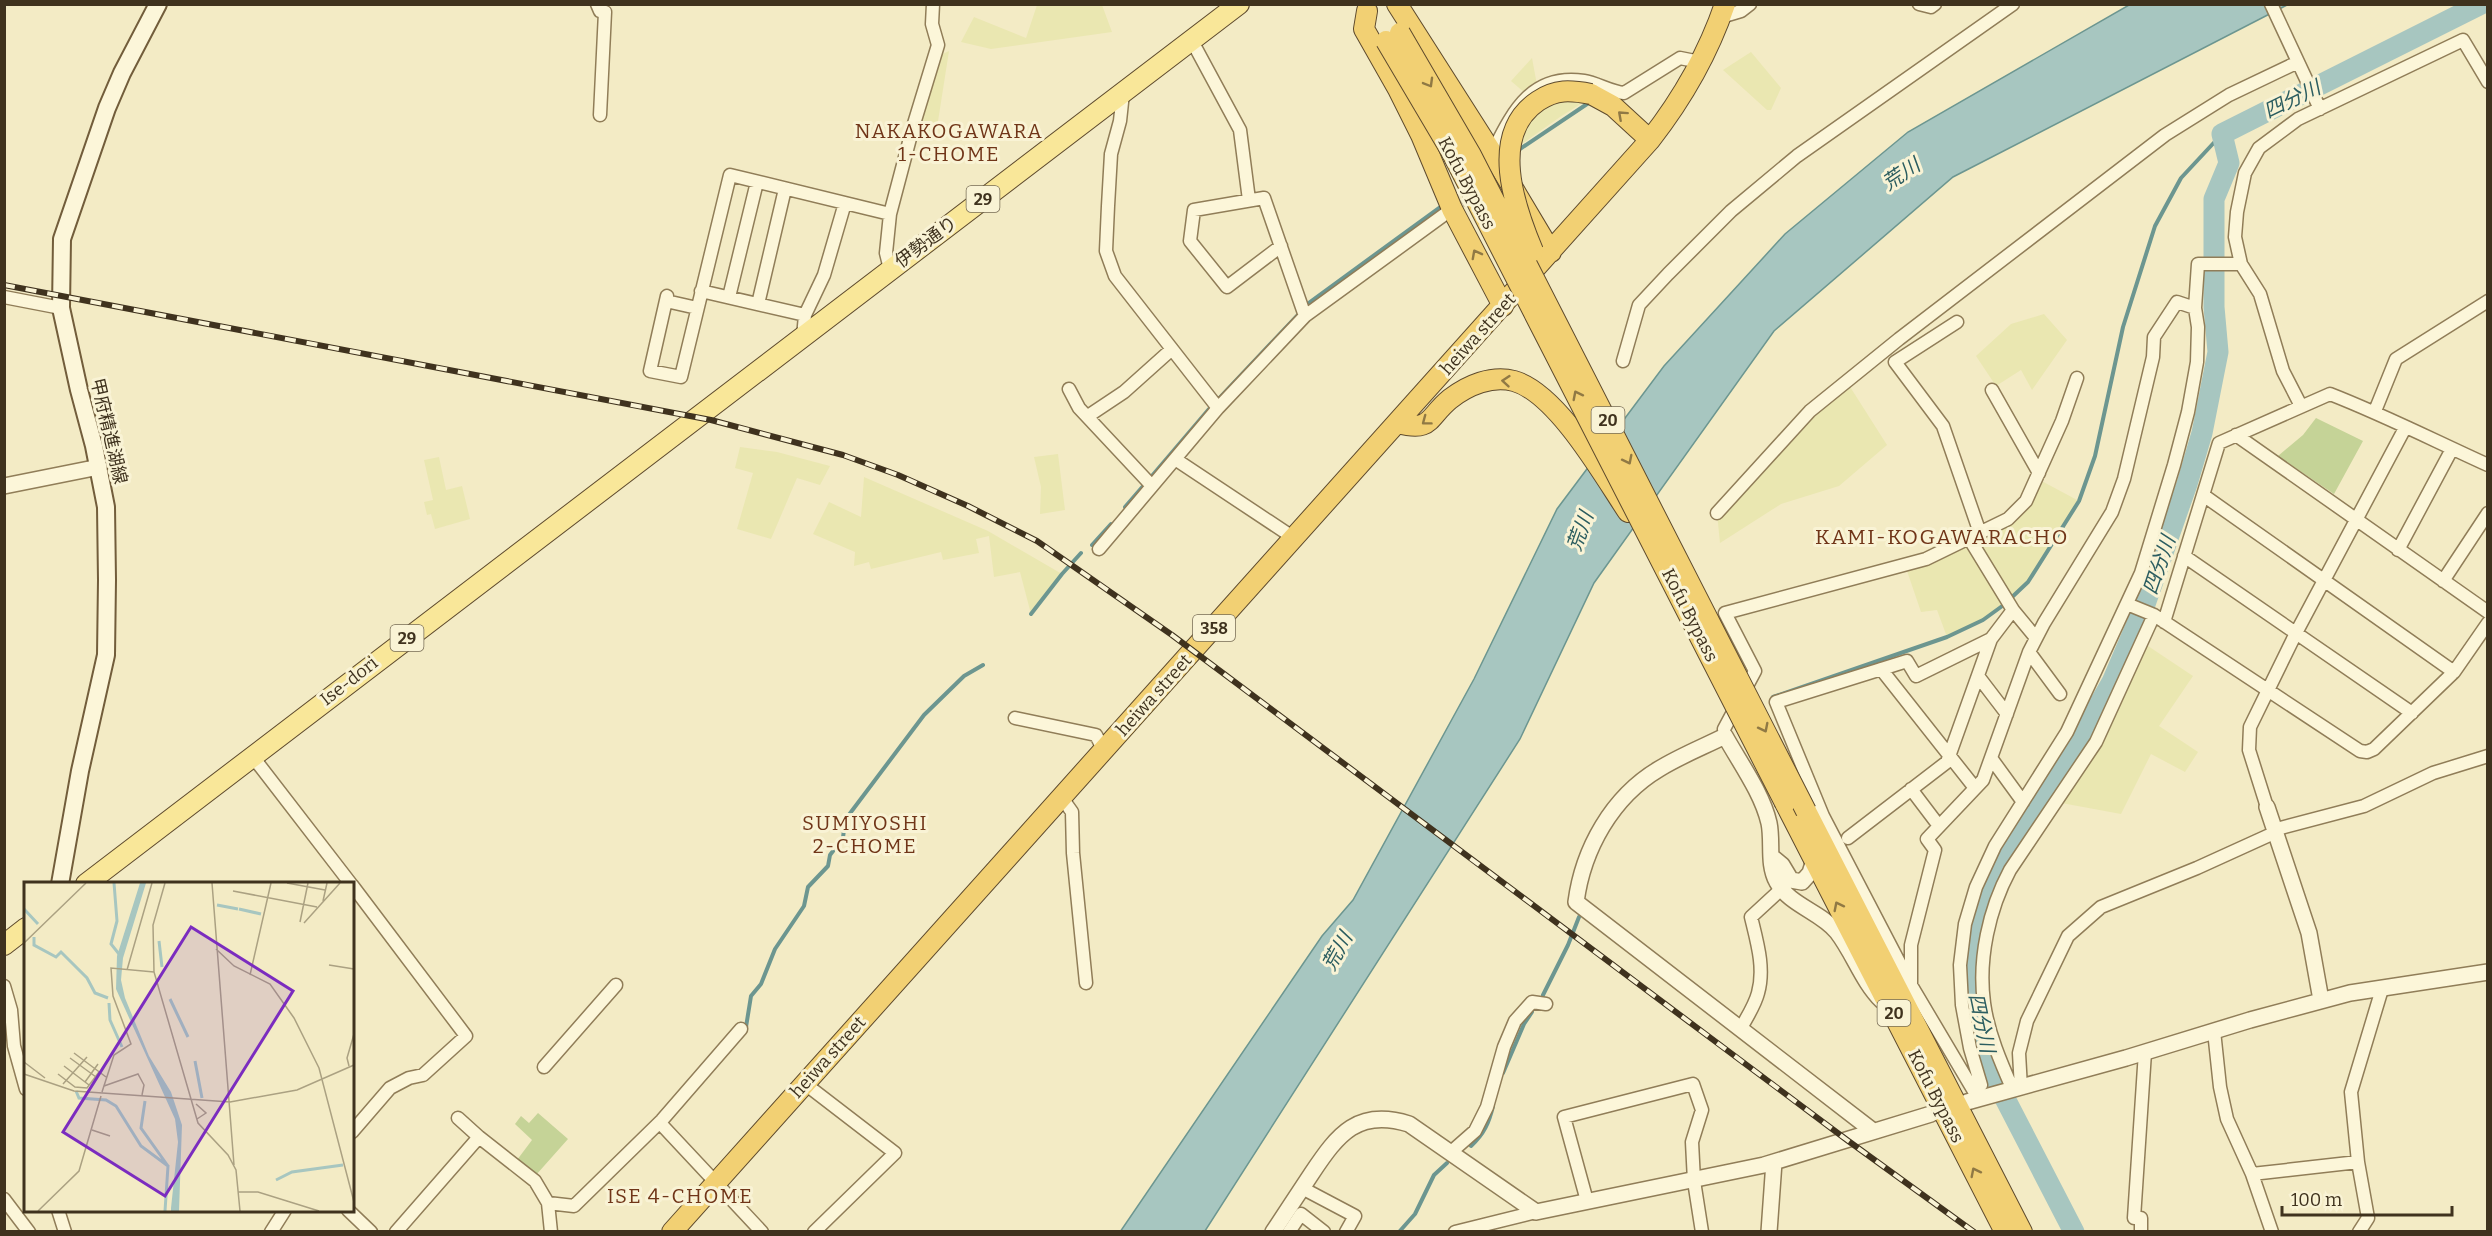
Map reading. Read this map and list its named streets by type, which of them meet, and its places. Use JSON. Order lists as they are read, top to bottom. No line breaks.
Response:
{"streets":{"highway":["Kofu Bypass","heiwa street","20","358"],"main road":["29","伊勢通り","甲府精進湖線","Ise-dori"]},"crossings":[["伊勢通り","Ise-dori"]],"districts":["NAKAKOGAWARA 1-CHOME","KAMI-KOGAWARACHO","SUMIYOSHI 2-CHOME","ISE 4-CHOME"],"water":["四分川","荒川"],"scale_bar":"100 m"}
